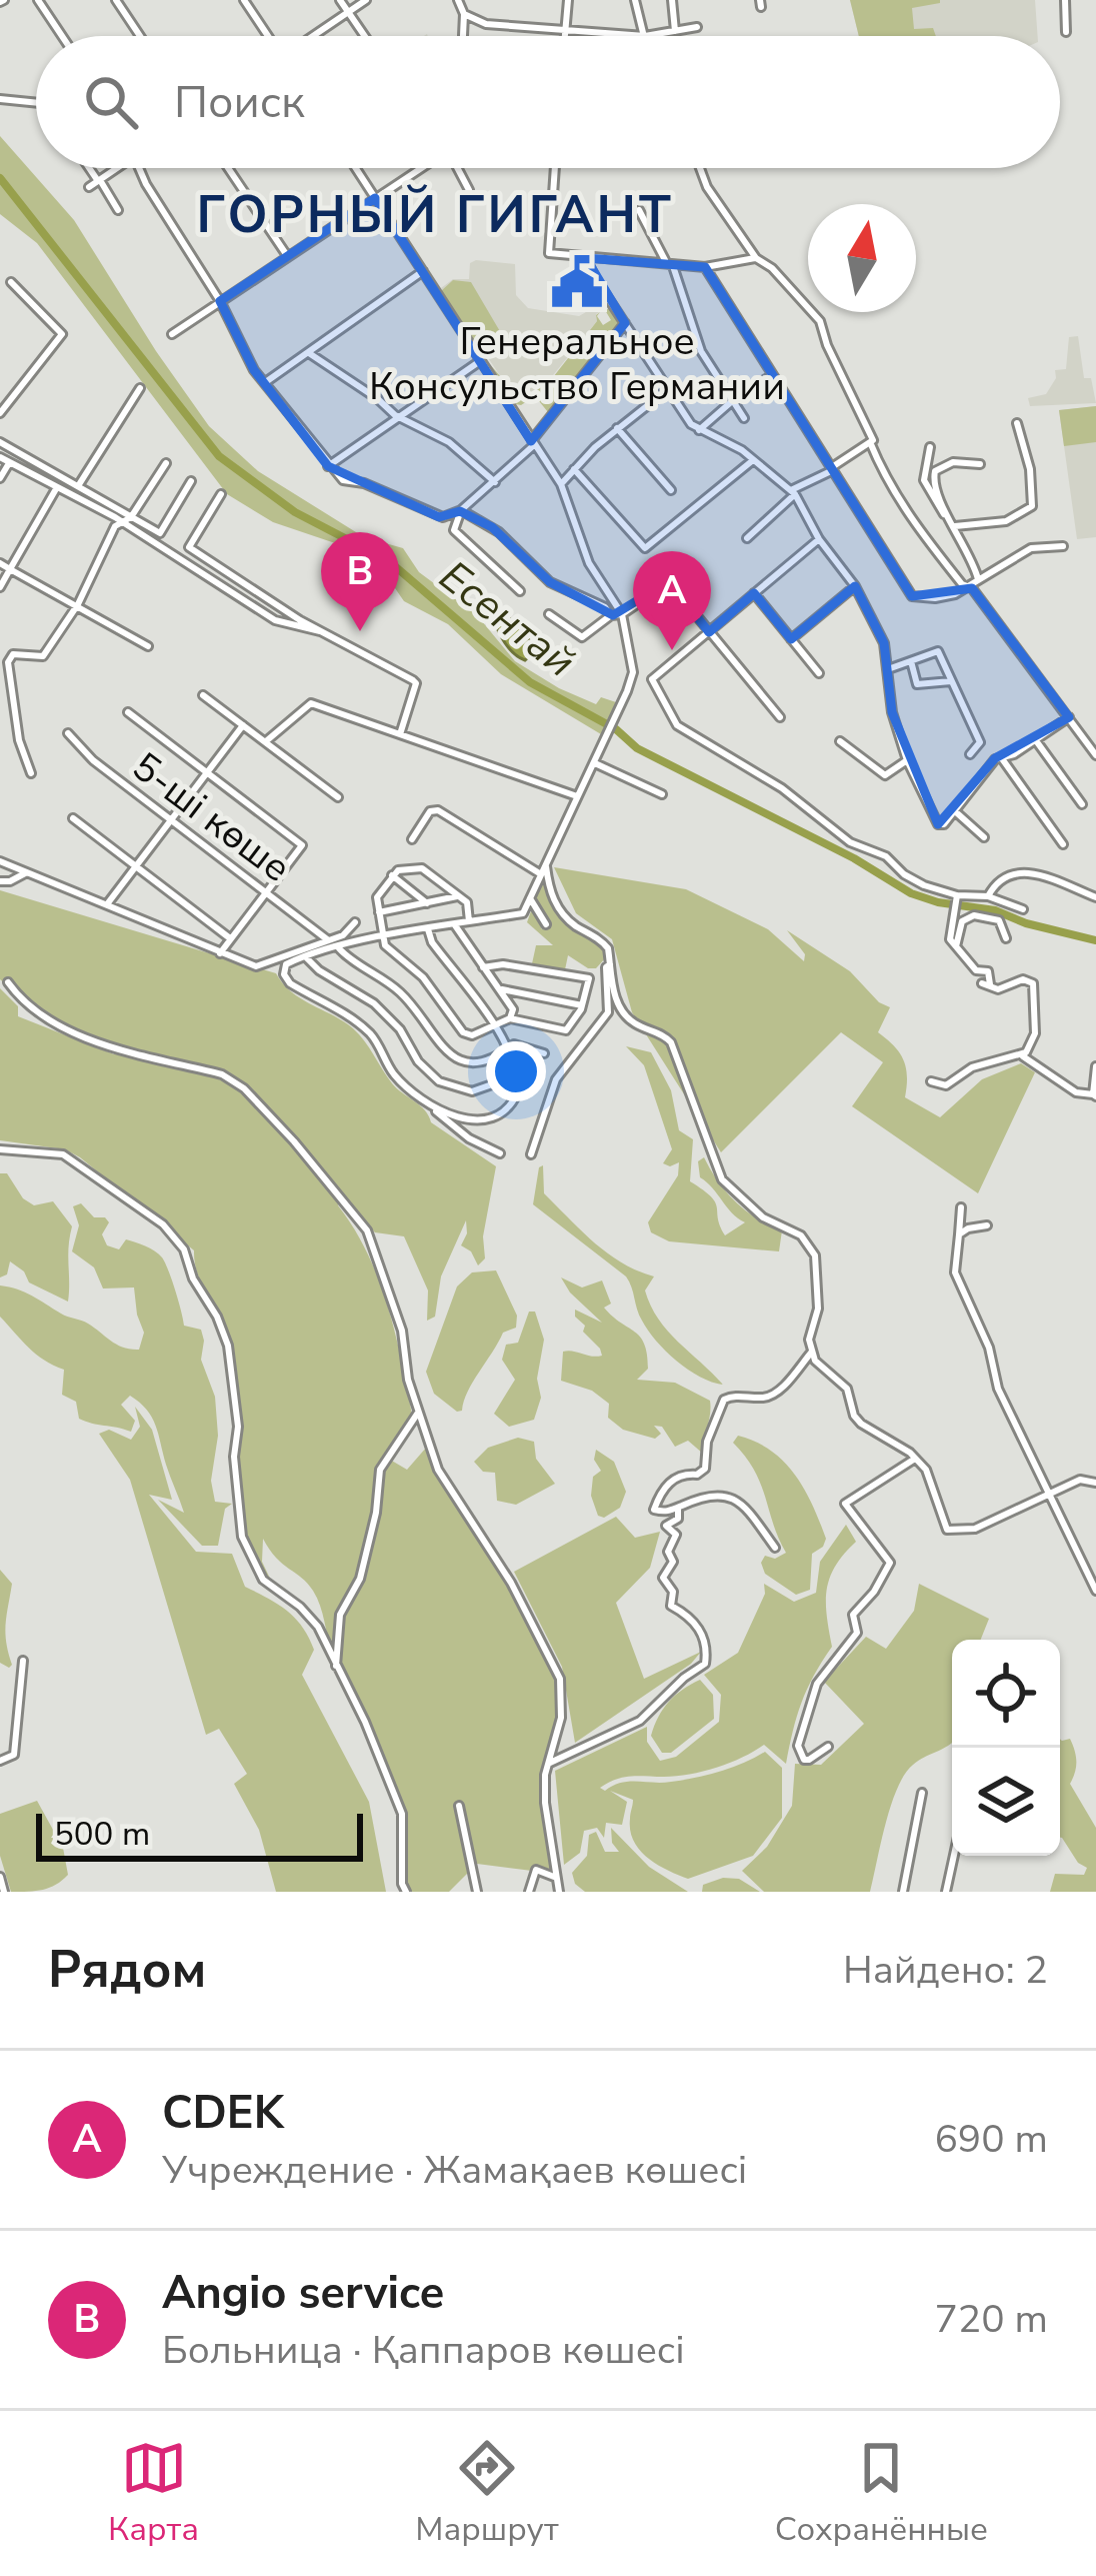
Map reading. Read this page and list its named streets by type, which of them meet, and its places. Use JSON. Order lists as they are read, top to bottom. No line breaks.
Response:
{"streets":{"street":["5-ші көше"]},"districts":["ГОРНЫЙ ГИГАНТ"],"water":["Есентай"],"places":{"public building":["Генеральное Консульство Германии"]},"scale_bar":"500 m","north":"top","page":{"search":"Поиск","pins":["B","A"],"scale":"500 m","heading":["Рядом","Найдено: 2"],"list":[{"mark":"A","name":"CDEK","note":"Учреждение · Жамақаев көшесі","value":"690 m"},{"mark":"B","name":"Angio service","note":"Больница · Қаппаров көшесі","value":"720 m"}],"nav":["Карта","Маршрут","Сохранённые"]}}
